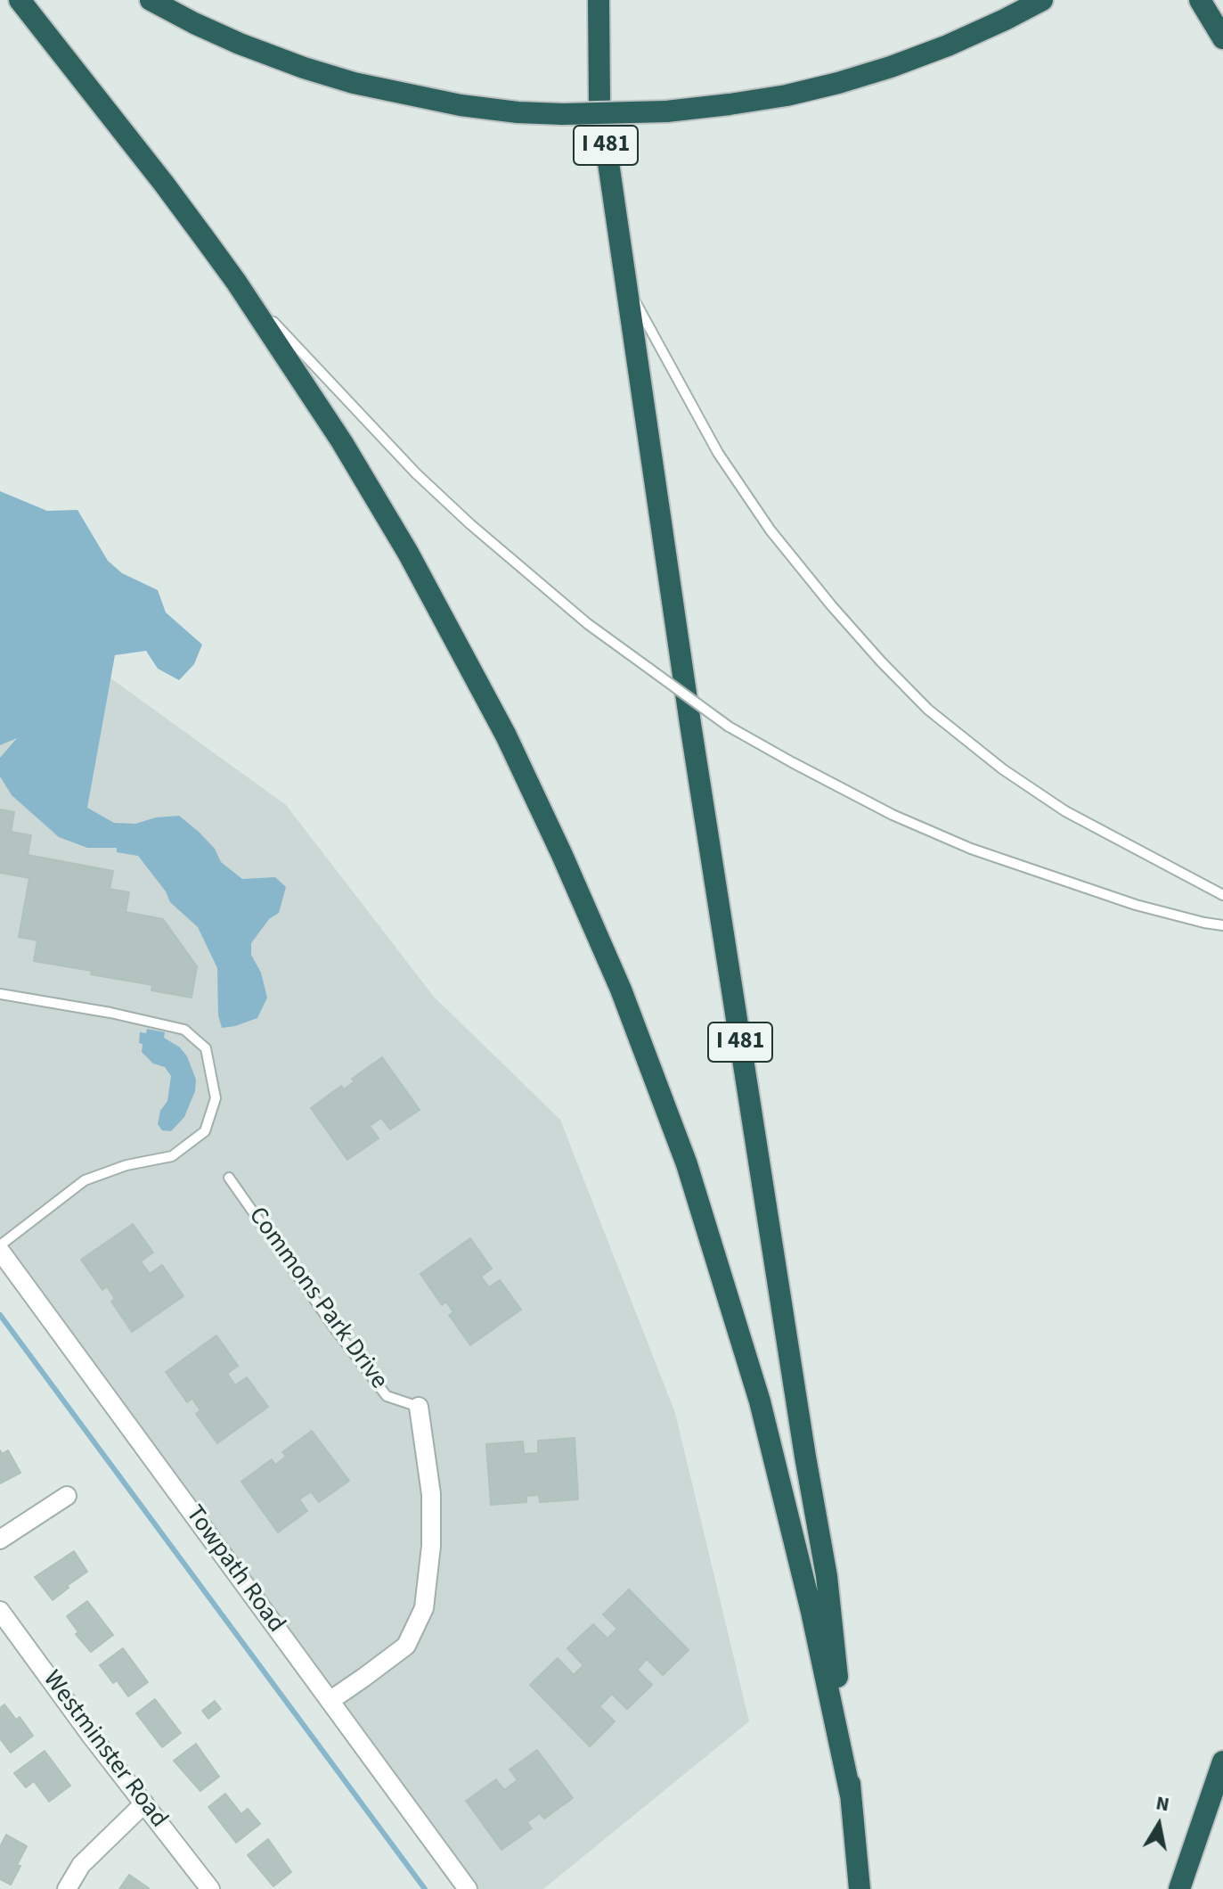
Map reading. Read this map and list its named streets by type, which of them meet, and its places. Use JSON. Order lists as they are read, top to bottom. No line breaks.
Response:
{"streets":{"highway":["I 481"],"street":["Commons Park Drive","Towpath Road","Westminster Road"]},"crossings":[["Commons Park Drive","Towpath Road"]],"north":"top"}
